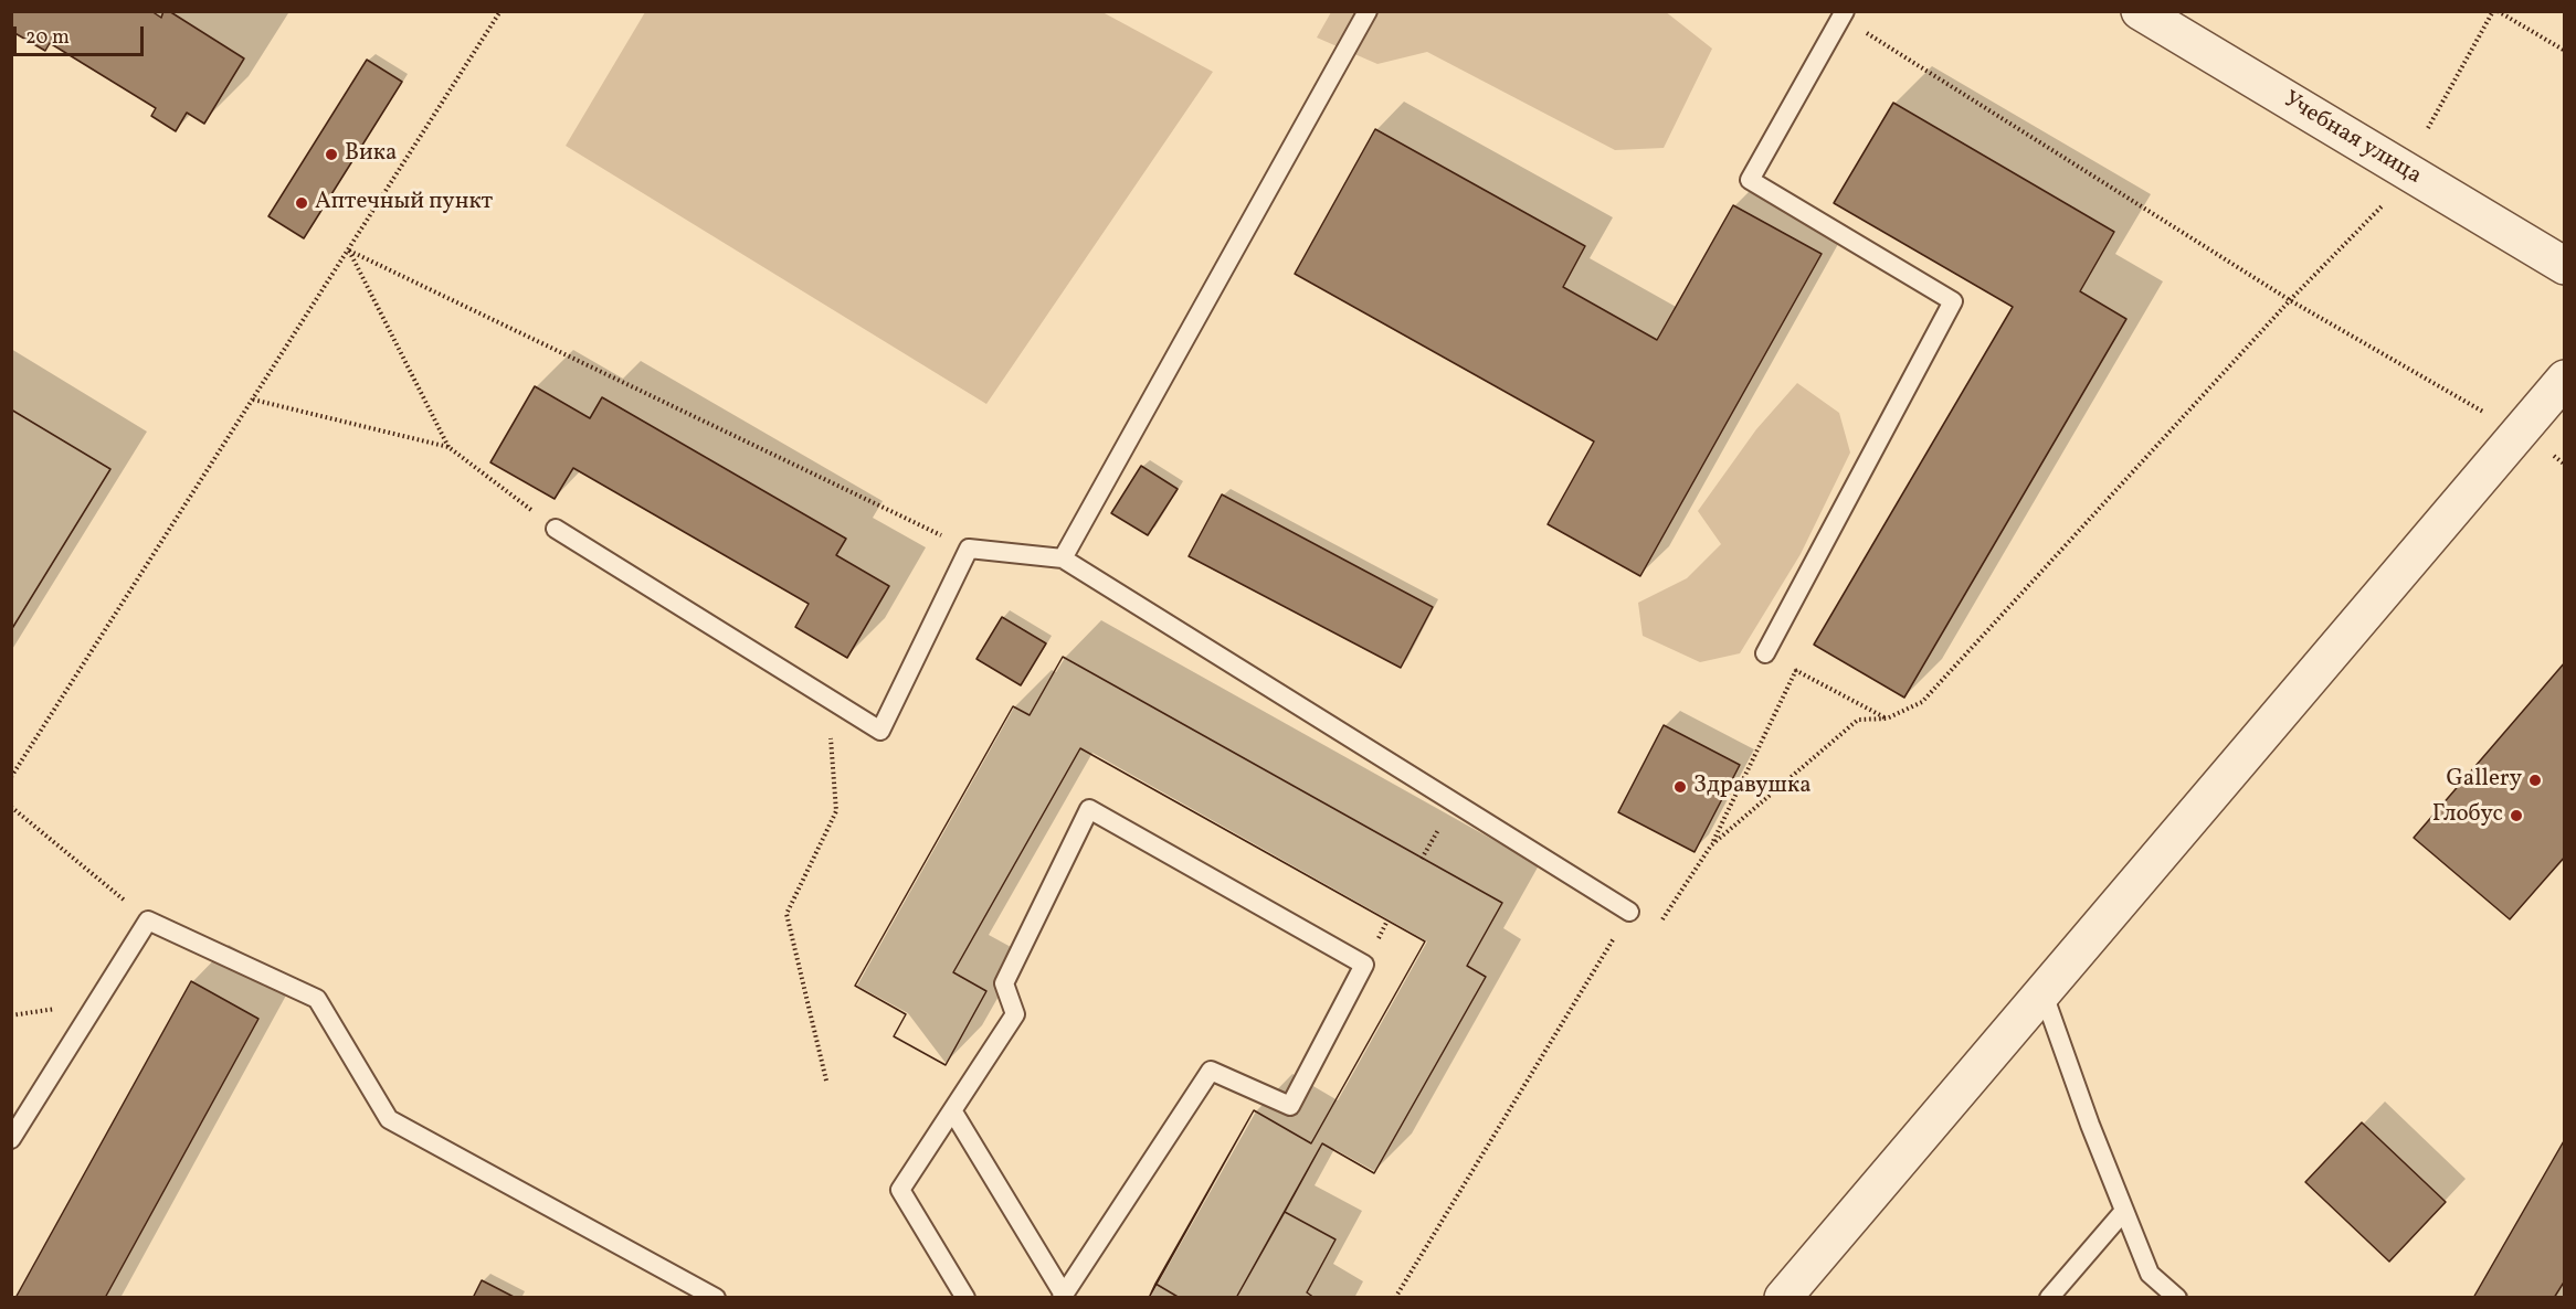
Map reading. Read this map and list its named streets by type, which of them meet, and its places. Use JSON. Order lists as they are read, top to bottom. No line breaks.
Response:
{"streets":{"street":["Учебная улица"]},"places":["Вика","Аптечный пункт","Gallery","Здравушка","Глобус"],"scale_bar":"20 m"}
